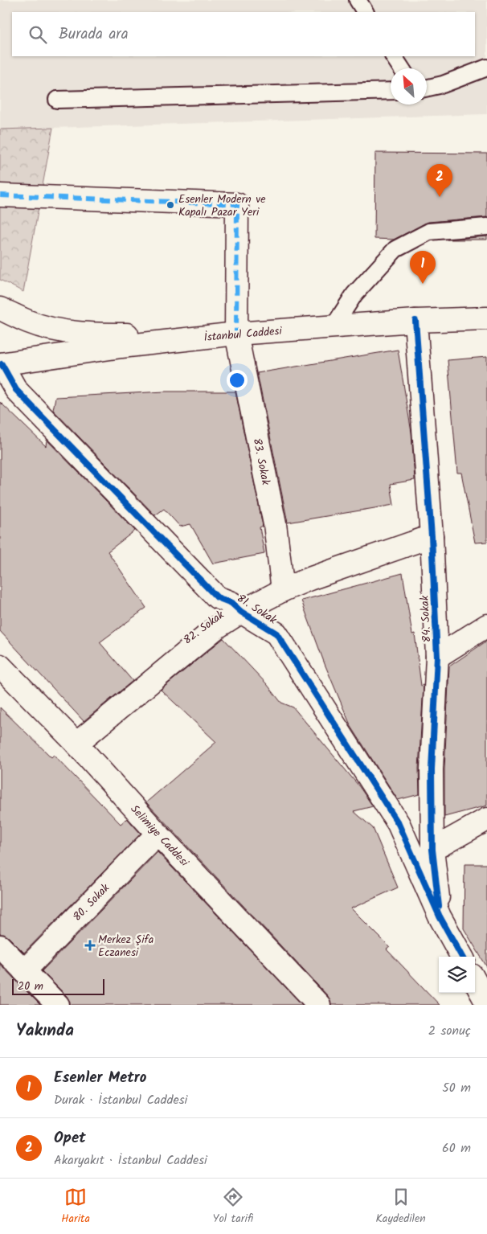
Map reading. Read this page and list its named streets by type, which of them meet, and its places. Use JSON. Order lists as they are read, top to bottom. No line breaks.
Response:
{"streets":{"street":["İstanbul Caddesi","83. Sokak","81. Sokak","84. Sokak","82. Sokak","Selimiye Caddesi","80. Sokak"]},"crossings":[["İstanbul Caddesi","83. Sokak"],["İstanbul Caddesi","81. Sokak"],["İstanbul Caddesi","84. Sokak"],["83. Sokak","82. Sokak"],["81. Sokak","84. Sokak"],["81. Sokak","82. Sokak"],["84. Sokak","82. Sokak"],["82. Sokak","Selimiye Caddesi"],["Selimiye Caddesi","80. Sokak"]],"places":{"other":["Esenler Modern ve Kapalı Pazar Yeri"],"health":["Merkez Şifa Eczanesi"]},"scale_bar":"20 m","north":"top left","page":{"search":"Burada ara","pins":["2","1"],"scale":"20 m","heading":["Yakında","2 sonuç"],"list":[{"mark":"1","name":"Esenler Metro","note":"Durak · İstanbul Caddesi","value":"50 m"},{"mark":"2","name":"Opet","note":"Akaryakıt · İstanbul Caddesi","value":"60 m"}],"nav":["Harita","Yol tarifi","Kaydedilen"]}}
